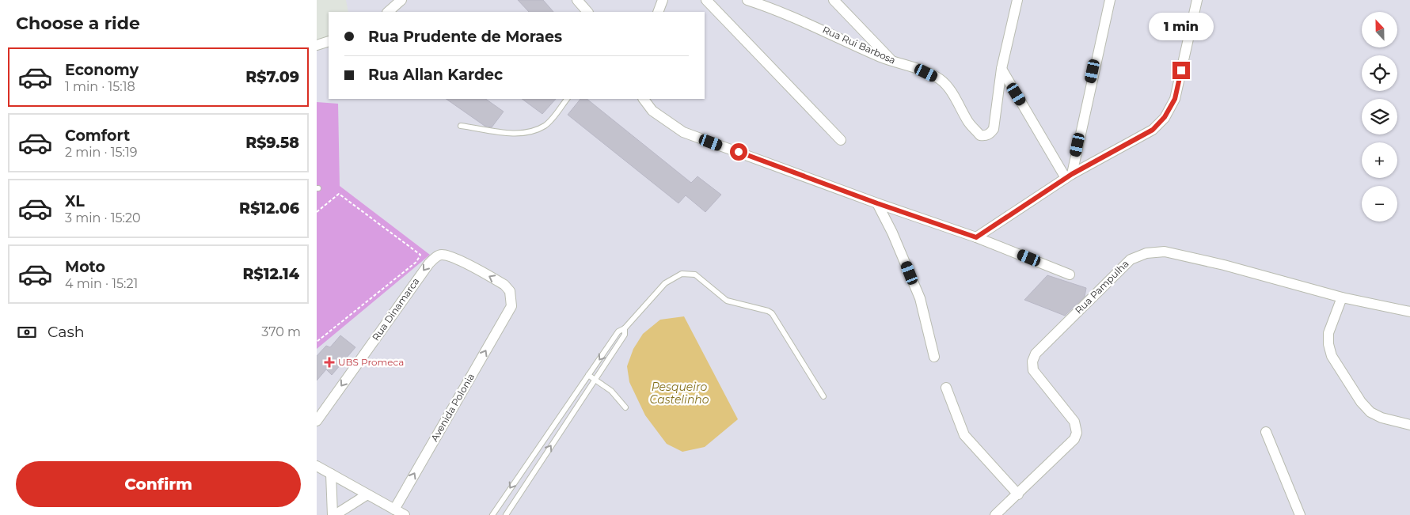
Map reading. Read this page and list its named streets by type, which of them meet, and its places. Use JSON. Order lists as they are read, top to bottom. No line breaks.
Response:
{"streets":{"street":["Rua Rui Barbosa","Rua Pampulha","Rua Dinamarca","Avenida Polonia"]},"crossings":[["Rua Dinamarca","Avenida Polonia"]],"one_way":["Rua Dinamarca","Avenida Polonia"],"water":["Pesqueiro Castelinho"],"places":{"health":["UBS Promeca"]},"north":"top","page":{"heading":"Choose a ride","map_buttons":["+","−"],"banner":["Rua Prudente de Moraes","Rua Allan Kardec"],"bubble":"1 min","list":[{"name":"Economy","note":"1 min · 15:18","value":"R$7.09"},{"name":"Comfort","note":"2 min · 15:19","value":"R$9.58"},{"name":"XL","note":"3 min · 15:20","value":"R$12.06"},{"name":"Moto","note":"4 min · 15:21","value":"R$12.14"}],"pay":["Cash","370 m"],"buttons":"Confirm"}}
